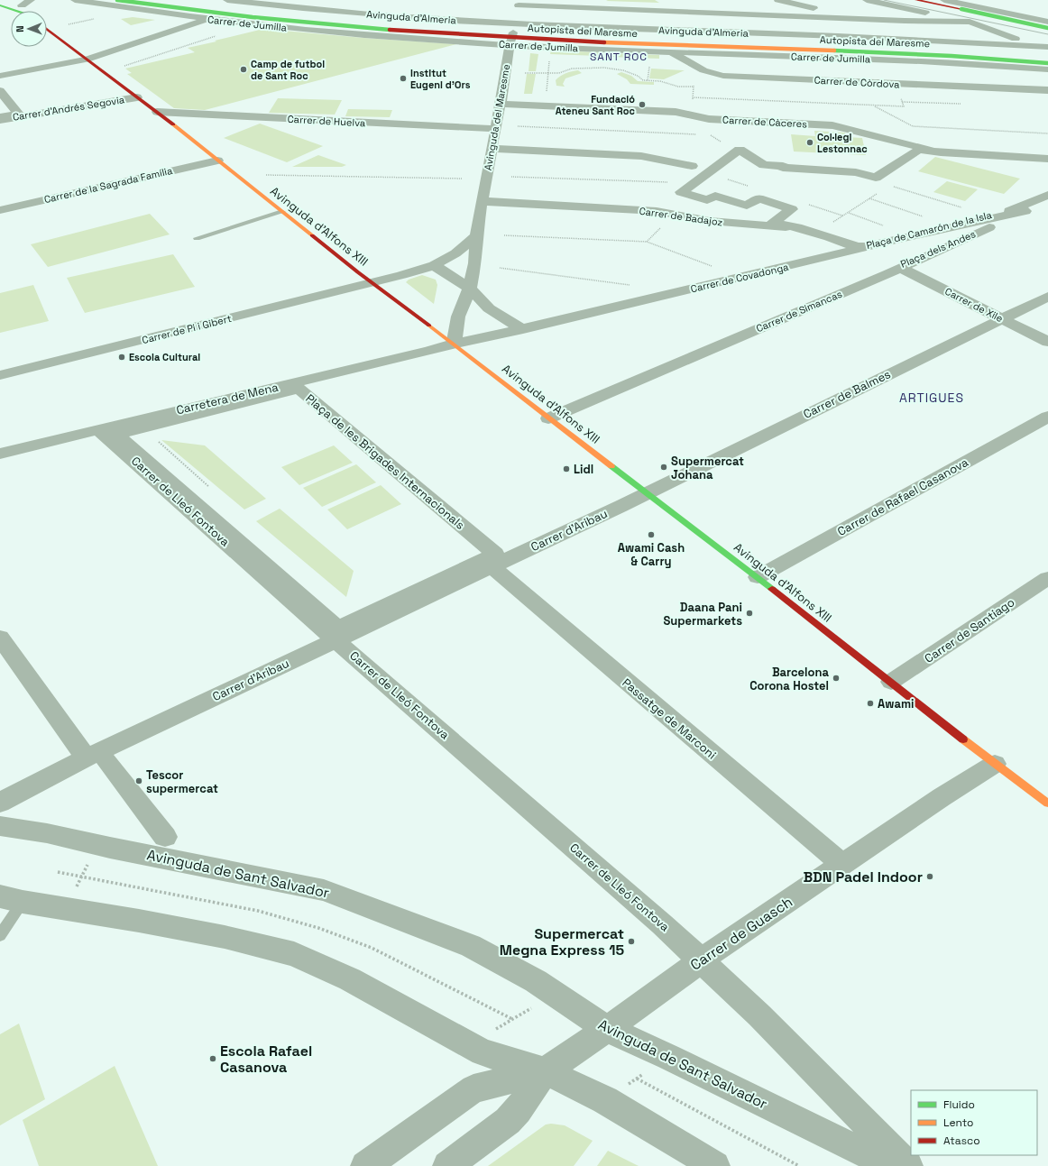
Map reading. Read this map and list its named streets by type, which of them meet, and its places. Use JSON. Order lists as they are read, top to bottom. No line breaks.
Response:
{"streets":{"main road":["Autopista del Maresme","Avinguda d'Alfons XIII"],"street":["Avinguda d'Almeria","Carrer de Jumilla","Carrer de Còrdova","Carrer d'Andrés Segovia","Avinguda del Maresme","Carrer de Huelva","Carrer de Càceres","Carrer de la Sagrada Família","Carrer de Badajoz","Plaça de Camarón de la Isla","Plaça dels Andes","Carrer de Covadonga","Carrer de Xile","Carrer de Simancas","Carrer de Pi i Gibert","Carrer de Balmes","Carretera de Mena","Plaça de les Brigades Internacionals","Carrer de Rafael Casanova","Carrer de Lleó Fontova","Carrer d'Aribau","Carrer de Santiago","Passatge de Marconi","Avinguda de Sant Salvador","Carrer de Guasch"]},"crossings":[["Avinguda d'Almeria","Avinguda del Maresme"],["Carrer de Jumilla","Carrer de Còrdova"],["Carrer de Jumilla","Avinguda del Maresme"],["Carrer d'Andrés Segovia","Avinguda d'Alfons XIII"],["Avinguda del Maresme","Carrer de Huelva"],["Avinguda del Maresme","Carrer de Càceres"],["Avinguda del Maresme","Carrer de Badajoz"],["Avinguda del Maresme","Avinguda d'Alfons XIII"],["Avinguda del Maresme","Carrer de Covadonga"],["Avinguda del Maresme","Carretera de Mena"],["Carrer de Huelva","Avinguda d'Alfons XIII"],["Carrer de la Sagrada Família","Avinguda d'Alfons XIII"],["Carrer de Badajoz","Carrer de Covadonga"],["Avinguda d'Alfons XIII","Carrer de Covadonga"],["Avinguda d'Alfons XIII","Carrer de Simancas"],["Avinguda d'Alfons XIII","Carrer de Pi i Gibert"],["Avinguda d'Alfons XIII","Carrer de Balmes"],["Avinguda d'Alfons XIII","Carretera de Mena"],["Avinguda d'Alfons XIII","Carrer de Rafael Casanova"],["Avinguda d'Alfons XIII","Carrer d'Aribau"],["Avinguda d'Alfons XIII","Carrer de Santiago"],["Avinguda d'Alfons XIII","Carrer de Guasch"],["Carrer de Covadonga","Carrer de Simancas"],["Carrer de Covadonga","Carretera de Mena"],["Carrer de Xile","Carrer de Simancas"],["Carrer de Xile","Carrer de Balmes"],["Carrer de Balmes","Carrer d'Aribau"],["Carretera de Mena","Carrer de Lleó Fontova"],["Plaça de les Brigades Internacionals","Carrer d'Aribau"],["Plaça de les Brigades Internacionals","Passatge de Marconi"],["Carrer de Lleó Fontova","Carrer d'Aribau"],["Carrer de Lleó Fontova","Carrer de Guasch"],["Carrer d'Aribau","Passatge de Marconi"],["Passatge de Marconi","Carrer de Guasch"],["Avinguda de Sant Salvador","Carrer de Guasch"]],"districts":["SANT ROC","ARTIGUES"],"places":["Camp de futbol de Sant Roc","Institut Eugeni d'Ors","Fundació Ateneu Sant Roc","Col·legi Lestonnac","Escola Cultural","Supermercat Johana","Lidl","Awami Cash & Carry","Daana Pani Supermarkets","Barcelona Corona Hostel","Awami","Tescor supermercat","BDN Padel Indoor","Supermercat Megna Express 15","Escola Rafael Casanova"],"legend":["Fluido","Lento","Atasco"],"north":"left"}
